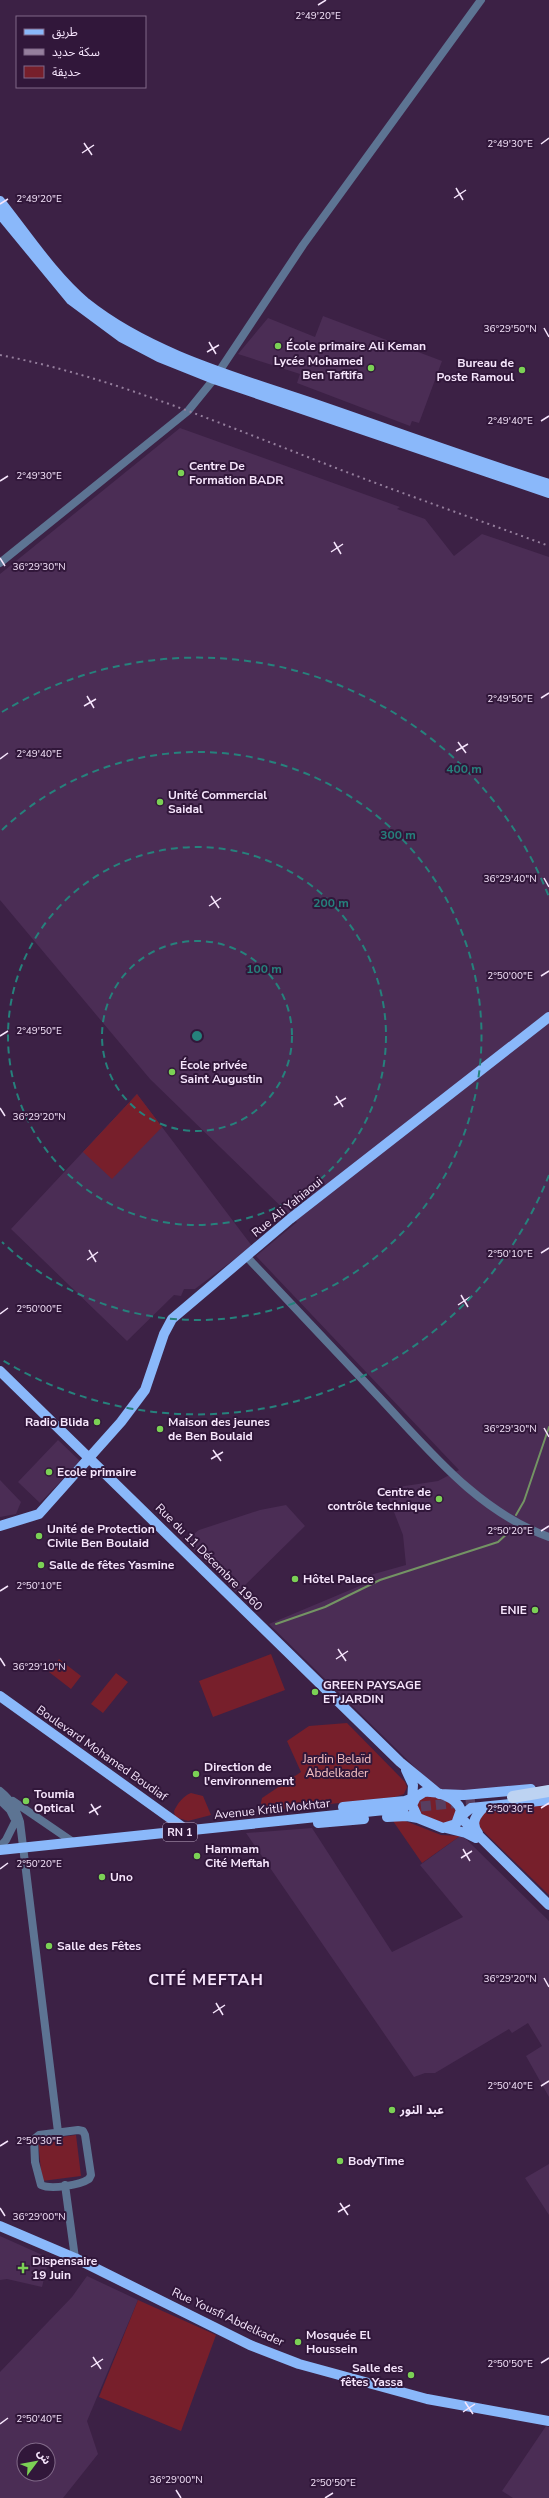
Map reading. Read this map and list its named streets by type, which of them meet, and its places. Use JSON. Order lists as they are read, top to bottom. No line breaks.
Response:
{"streets":{"main road":["Rue Ali Yahiaoui","Rue du 11 Décembre 1960","Boulevard Mohamed Boudiaf","Avenue Kritli Mokhtar","RN 1","Rue Yousfi Abdelkader"]},"crossings":[["Rue Ali Yahiaoui","Rue du 11 Décembre 1960"],["Rue du 11 Décembre 1960","RN 1"],["Boulevard Mohamed Boudiaf","Avenue Kritli Mokhtar"],["Avenue Kritli Mokhtar","RN 1"]],"districts":["CITÉ MEFTAH"],"parks":["Jardin Belaïd Abdelkader"],"places":{"other":["École primaire Ali Keman","Lycée Mohamed Ben Taftifa","Bureau de Poste Ramoul","Centre De Formation BADR","Unité Commercial Saidal","École privée Saint Augustin","Radio Blida","Maison des jeunes de Ben Boulaid","Ecole primaire","Centre de contrôle technique","Unité de Protection Civile Ben Boulaid","Salle de fêtes Yasmine","Hôtel Palace","ENIE","GREEN PAYSAGE ET JARDIN","Direction de l'environnement","Toumia Optical","Hammam Cité Meftah","Uno","Salle des Fêtes","عبد النور","BodyTime","Mosquée El Houssein","Salle des fêtes Yassa"],"health":["Dispensaire 19 Juin"]},"legend":["طريق","سكة حديد","حديقة"],"north":"top right","coordinates":["2°49'20\"E","2°49'30\"E","36°29'50\"N","2°49'40\"E","36°29'30\"N","2°49'50\"E","36°29'40\"N","2°50'00\"E","36°29'20\"N","2°50'10\"E","2°50'20\"E","36°29'10\"N","2°50'30\"E","2°50'40\"E","36°29'00\"N","2°50'50\"E"],"rings":["400 m","300 m","200 m","100 m"]}
